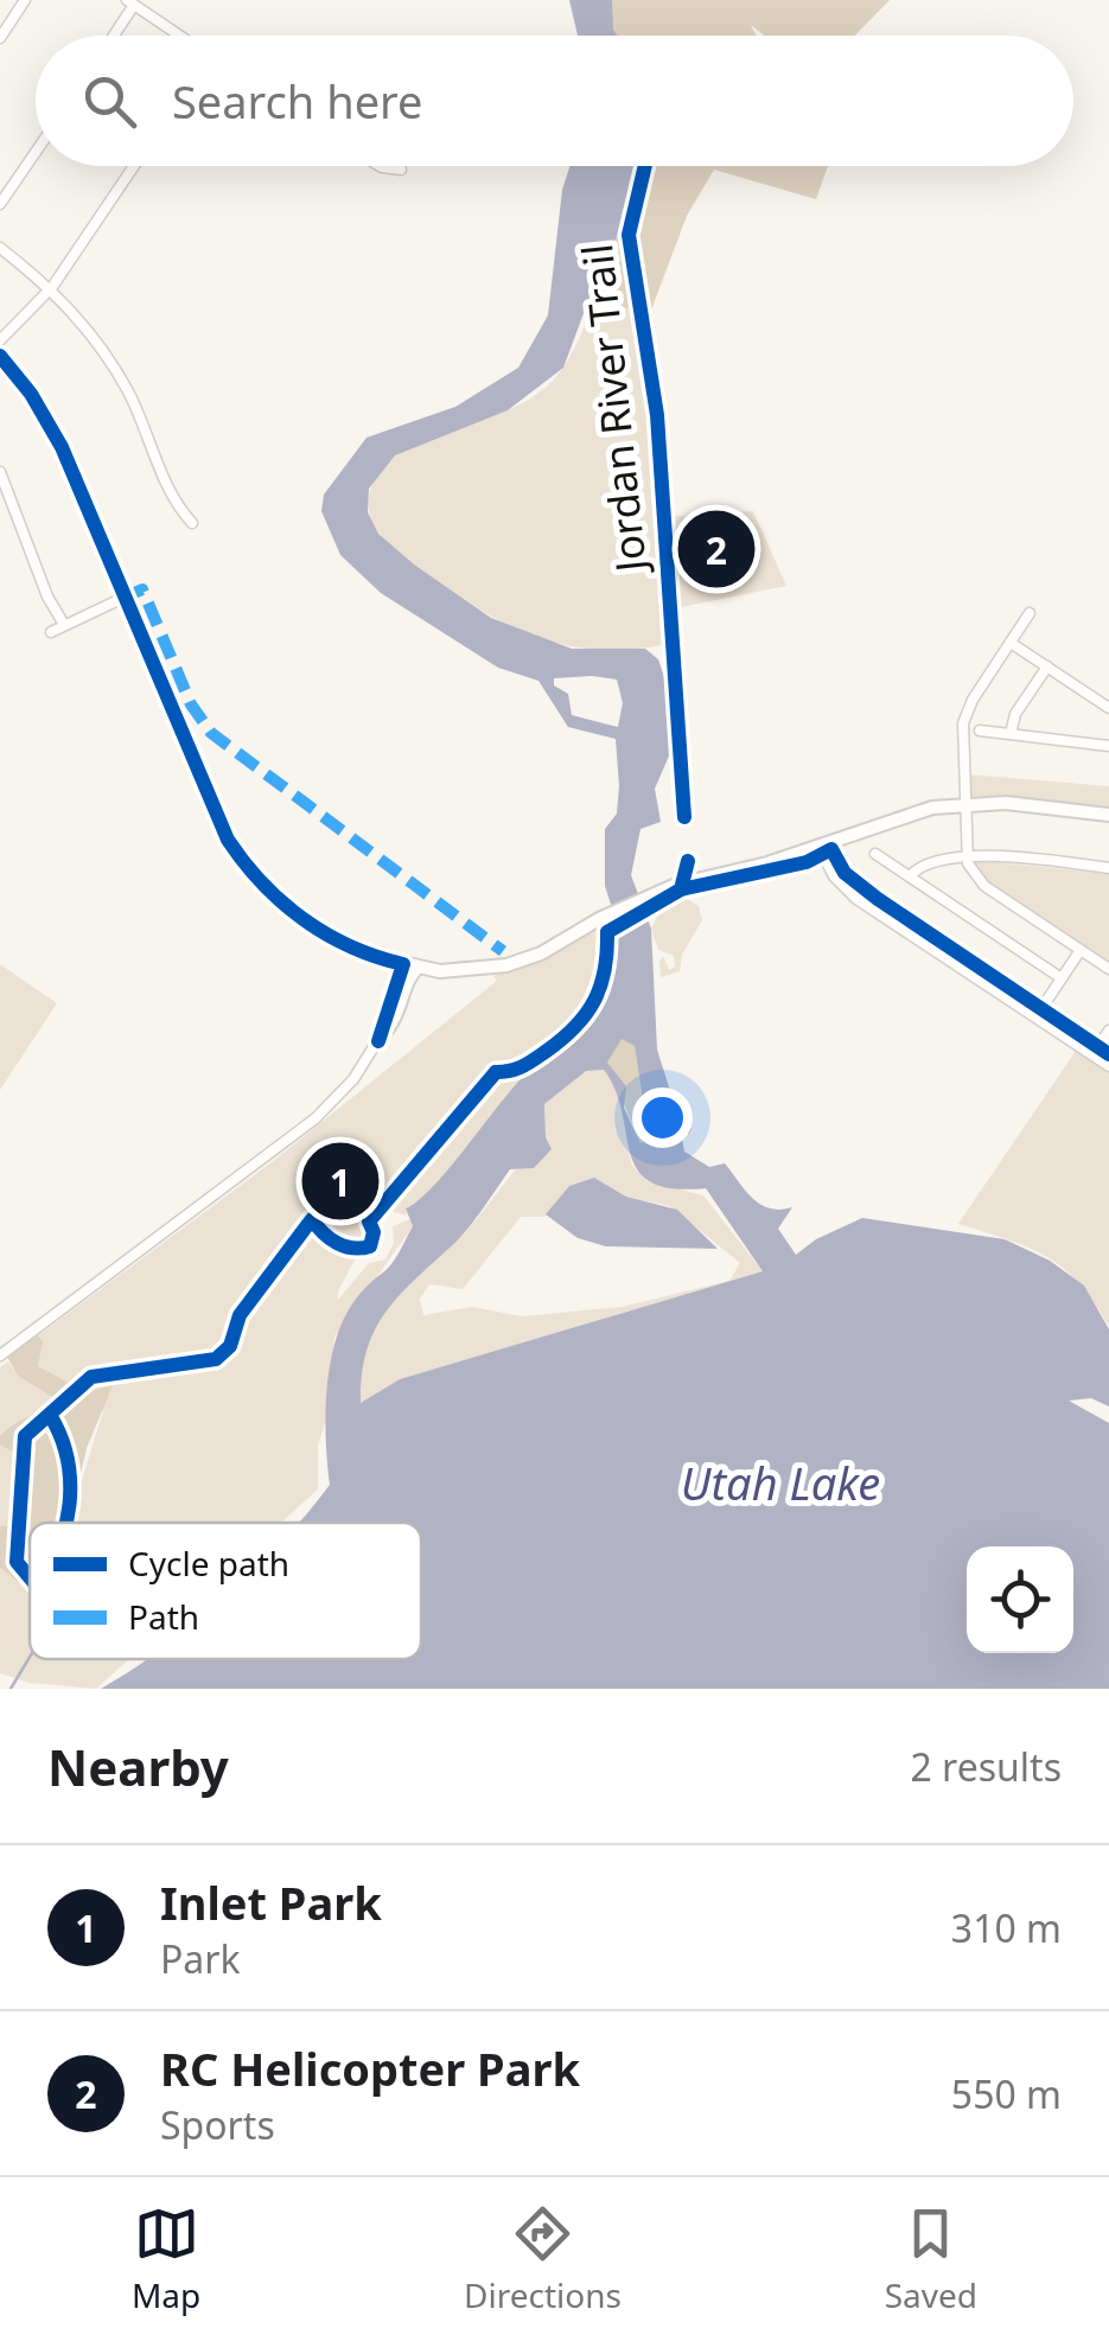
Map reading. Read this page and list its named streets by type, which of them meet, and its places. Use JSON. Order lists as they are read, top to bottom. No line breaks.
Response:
{"streets":{"cycle path":["Jordan River Trail"]},"water":["Utah Lake"],"legend":["Cycle path","Path"],"page":{"search":"Search here","pins":["2","1"],"heading":["Nearby","2 results"],"list":[{"mark":"1","name":"Inlet Park","note":"Park","value":"310 m"},{"mark":"2","name":"RC Helicopter Park","note":"Sports","value":"550 m"}],"nav":["Map","Directions","Saved"]}}
